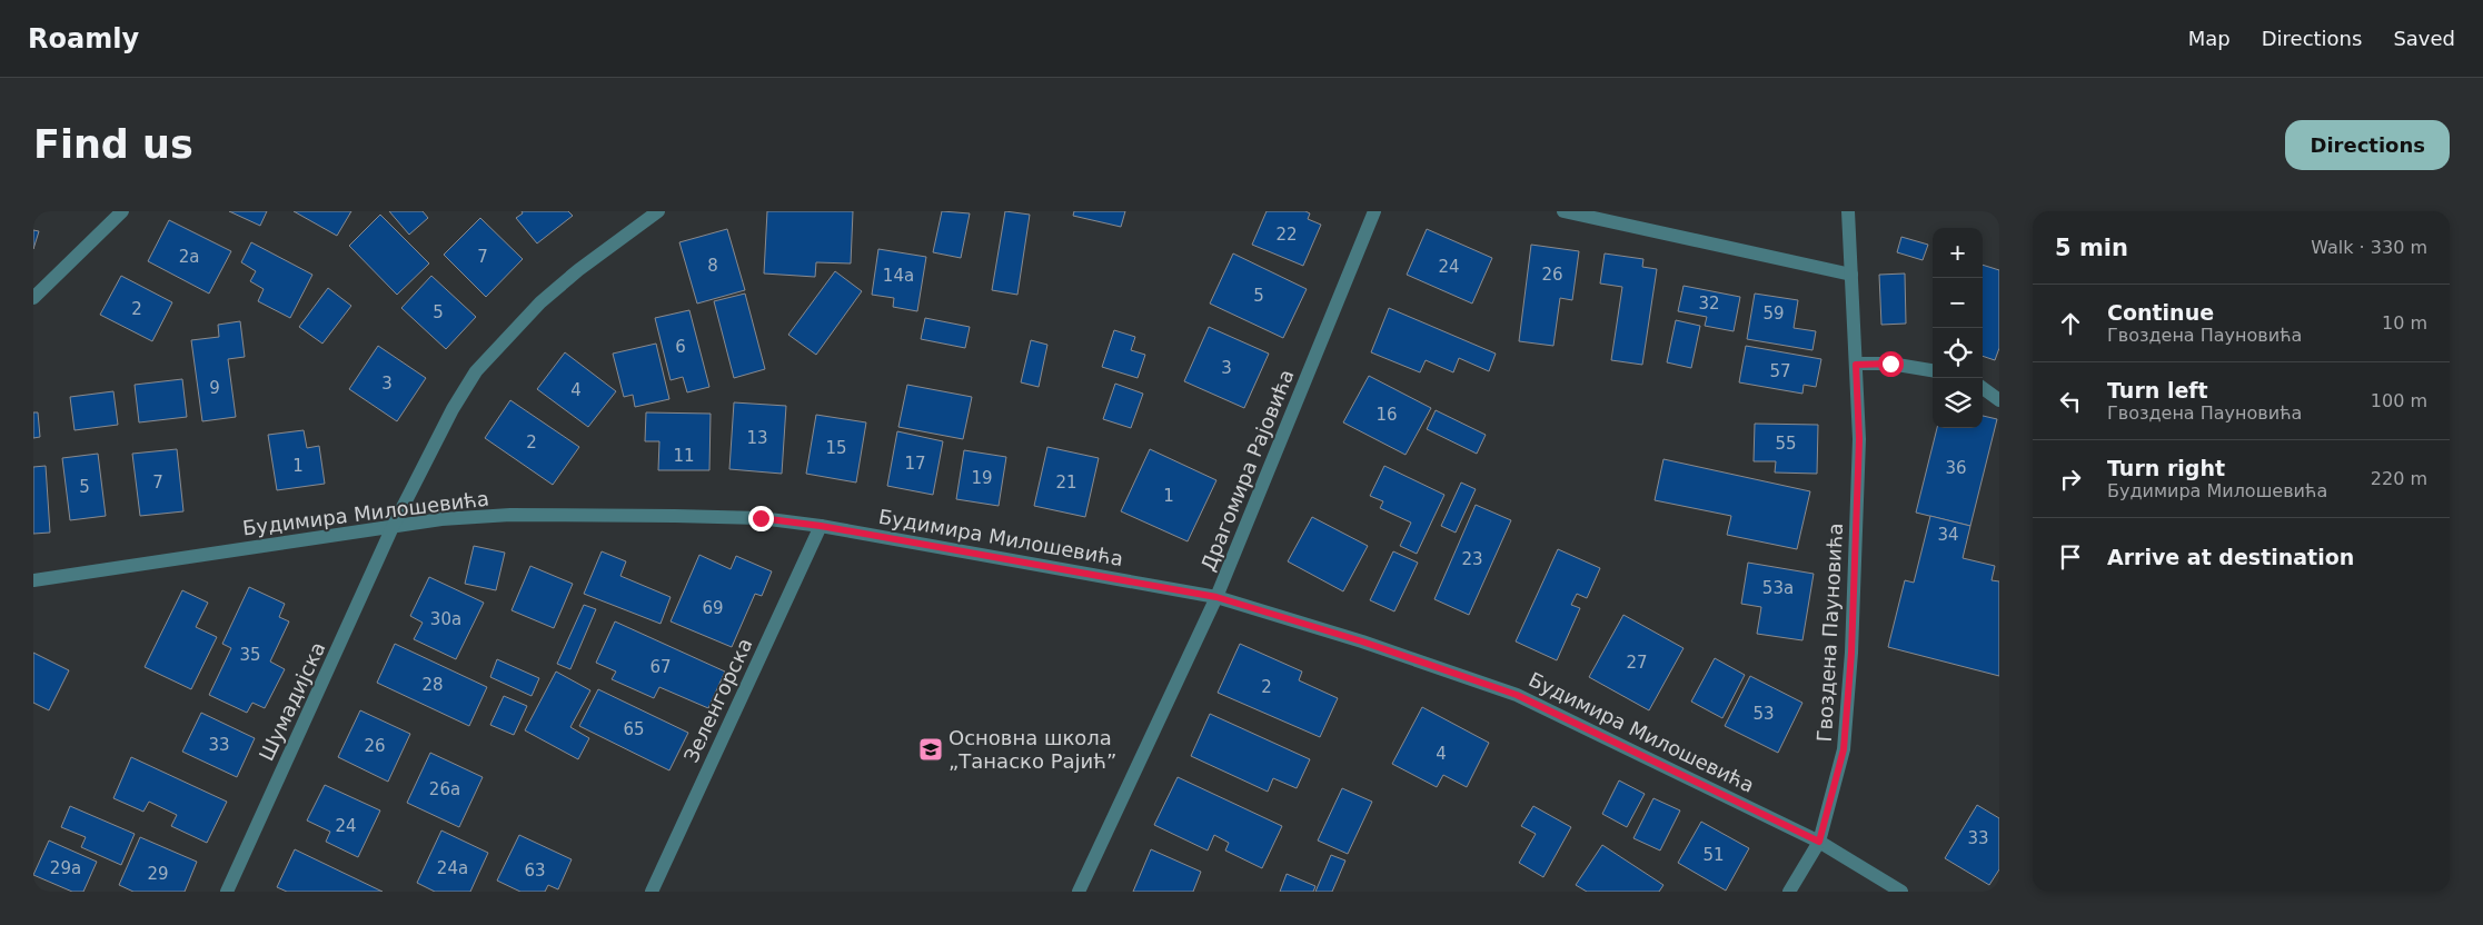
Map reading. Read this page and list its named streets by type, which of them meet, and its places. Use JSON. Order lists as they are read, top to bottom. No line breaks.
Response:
{"streets":{"street":["Драгомира Рајовића","Будимира Милошевића","Гвоздена Пауновића","Зеленгорска","Шумадијска"]},"crossings":[["Драгомира Рајовића","Будимира Милошевића"],["Будимира Милошевића","Гвоздена Пауновића"],["Будимира Милошевића","Зеленгорска"],["Будимира Милошевића","Шумадијска"]],"places":{"school or university":["Основна школа „Танаско Рајић”"]},"house_numbers":["22","2a","7","8","24","26","14a","5","32","2","5","59","6","3","57","3","9","4","16","13","2","55","15","11","17","1","36","19","7","21","5","1","34","23","53a","69","30a","35","27","67","28","2","53","65","33","26","4","26a","24","33","51","29a","24a","63","29"],"page":{"header":"Roamly","nav":["Map","Directions","Saved"],"buttons":"Directions","title":"Find us","heading":["5 min","Walk · 330 m"],"map_buttons":["+","−"],"list":[["Continue","Гвоздена Пауновића","10 m"],["Turn left","Гвоздена Пауновића","100 m"],["Turn right","Будимира Милошевића","220 m"],"Arrive at destination"]}}
